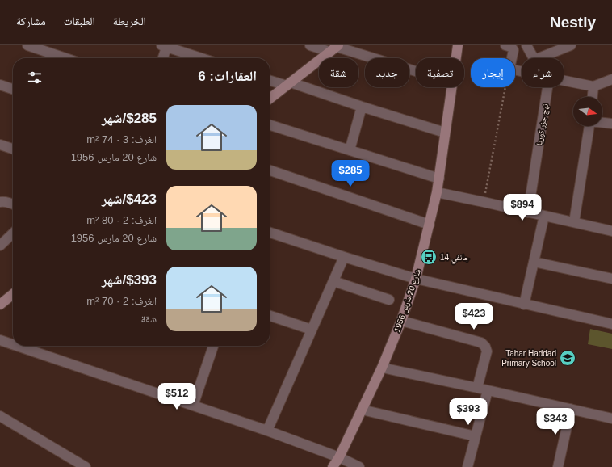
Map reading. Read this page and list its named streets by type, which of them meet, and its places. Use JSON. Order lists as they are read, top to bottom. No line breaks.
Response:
{"streets":{"street":["نهج جزر كوريا","شارع 20 مارس 1956"]},"places":{"bus stop":["14 جانفي"],"school or university":["Tahar Haddad Primary School"]},"north":"right","page":{"header":"Nestly","nav":["الخريطة","الطبقات","مشاركة"],"chip":["شراء","إيجار","تصفية","جديد","شقة"],"heading":"العقارات: 6","list":[{"name":"$285/شهر","note":"الغرف: 3 · 74 m² · شارع 20 مارس 1956"},{"name":"$423/شهر","note":"الغرف: 2 · 80 m² · شارع 20 مارس 1956"},{"name":"$393/شهر","note":"الغرف: 2 · 70 m² · شقة"}],"price":["$285","$894","$423","$512","$393","$343"]}}
